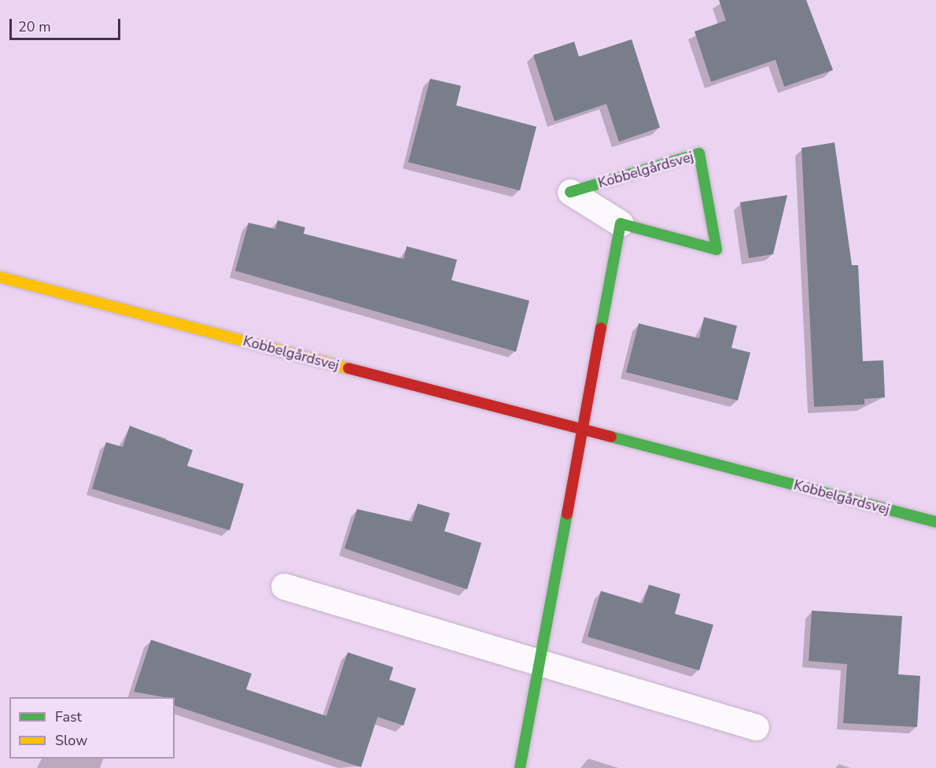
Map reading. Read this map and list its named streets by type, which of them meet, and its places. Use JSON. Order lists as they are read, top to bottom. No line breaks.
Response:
{"streets":{"street":["Kobbelgårdsvej"]},"legend":["Fast","Slow"],"scale_bar":"20 m"}
